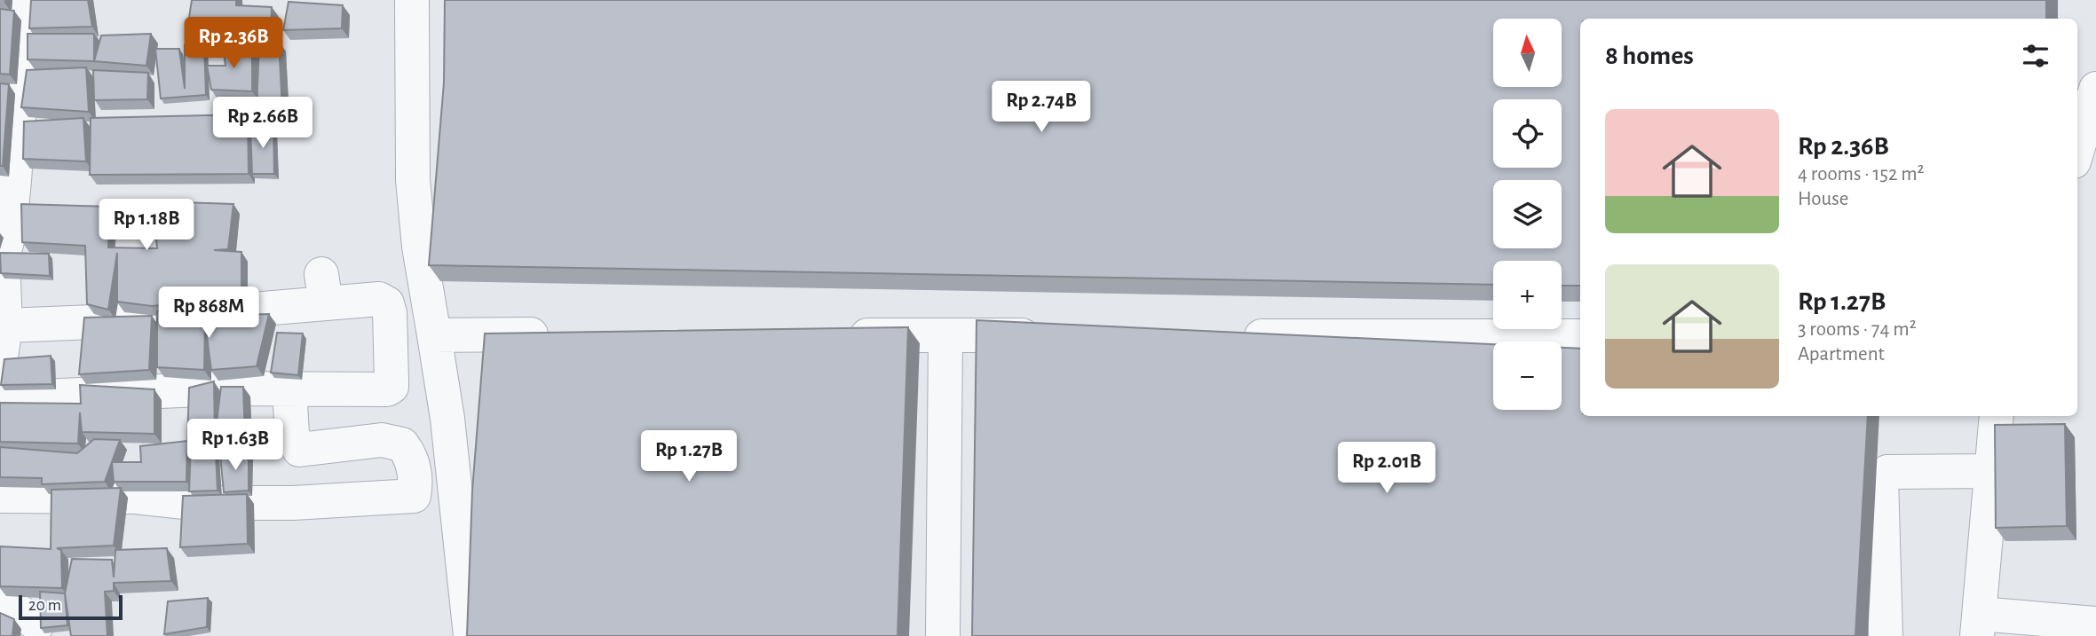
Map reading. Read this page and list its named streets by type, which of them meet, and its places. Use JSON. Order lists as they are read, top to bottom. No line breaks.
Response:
{"scale_bar":"20 m","north":"top","page":{"price":["Rp 2.36B","Rp 2.74B","Rp 2.66B","Rp 1.18B","Rp 868M","Rp 1.63B","Rp 1.27B","Rp 2.01B"],"map_buttons":["+","−"],"heading":"8 homes","list":[{"name":"Rp 2.36B","note":"4 rooms · 152 m² · House"},{"name":"Rp 1.27B","note":"3 rooms · 74 m² · Apartment"}],"scale":"20 m"}}
